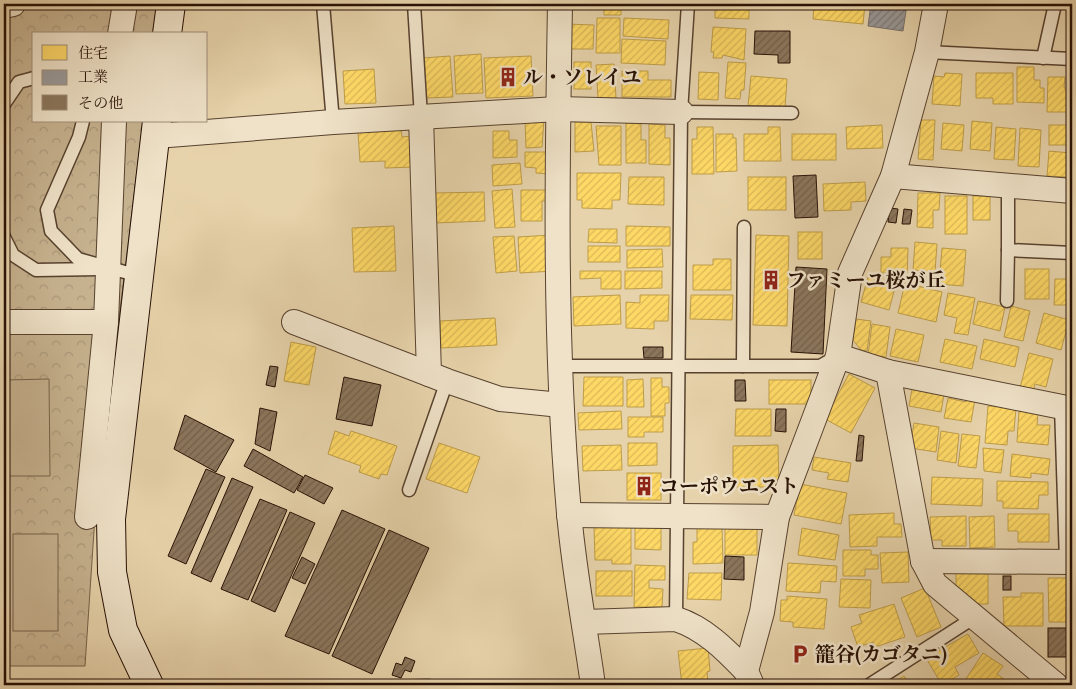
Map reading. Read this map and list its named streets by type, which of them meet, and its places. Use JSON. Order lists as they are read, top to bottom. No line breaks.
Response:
{"places":{"building":["ル・ソレイユ","ファミーユ桜が丘","コーポウエスト"],"parking":["籠谷(カゴタニ)"]},"legend":["住宅","工業","その他"]}
